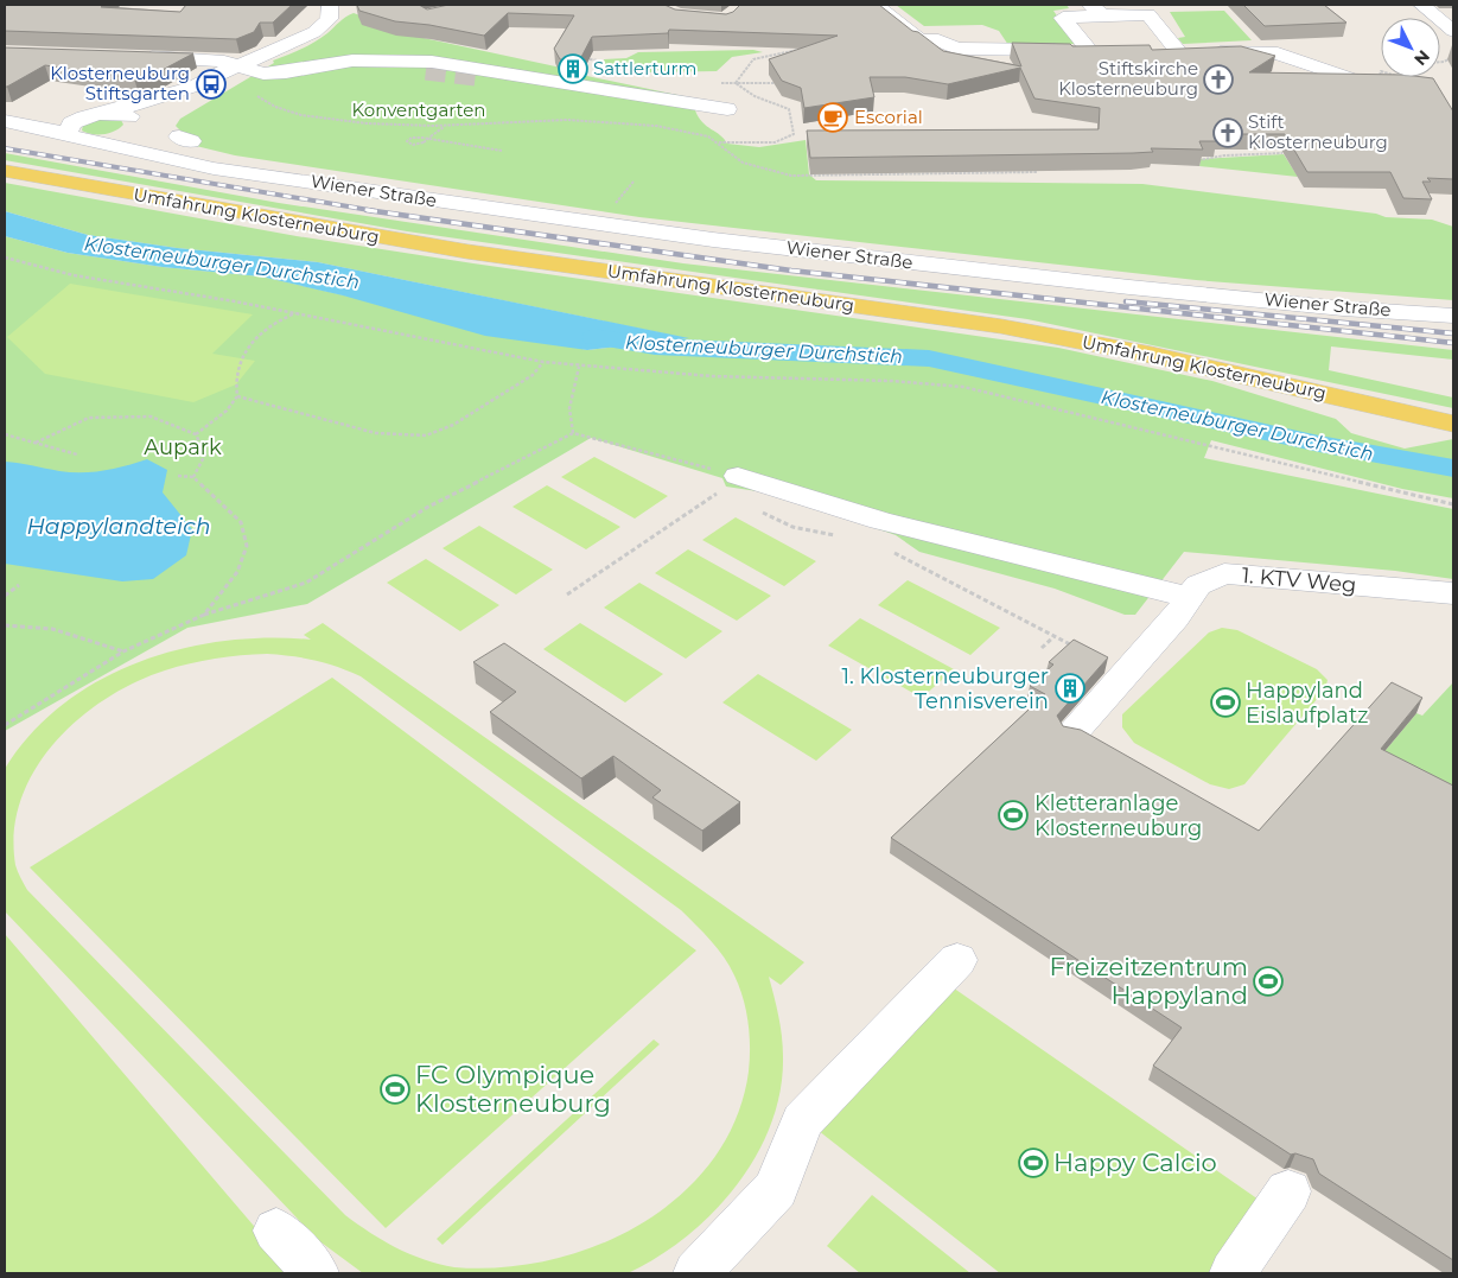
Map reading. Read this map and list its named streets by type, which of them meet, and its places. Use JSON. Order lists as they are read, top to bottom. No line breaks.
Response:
{"streets":{"main road":["Umfahrung Klosterneuburg"],"street":["Wiener Straße","1. KTV Weg"]},"water":["Klosterneuburger Durchstich","Happylandteich"],"parks":["Konventgarten","Aupark"],"places":{"building":["Sattlerturm","1. Klosterneuburger Tennisverein"],"church":["Stiftskirche Klosterneuburg","Stift Klosterneuburg"],"bus stop":["Klosterneuburg Stiftsgarten"],"cafe":["Escorial"],"sports":["Happyland Eislaufplatz","Kletteranlage Klosterneuburg","Freizeitzentrum Happyland","FC Olympique Klosterneuburg","Happy Calcio"]},"north":"bottom right"}
